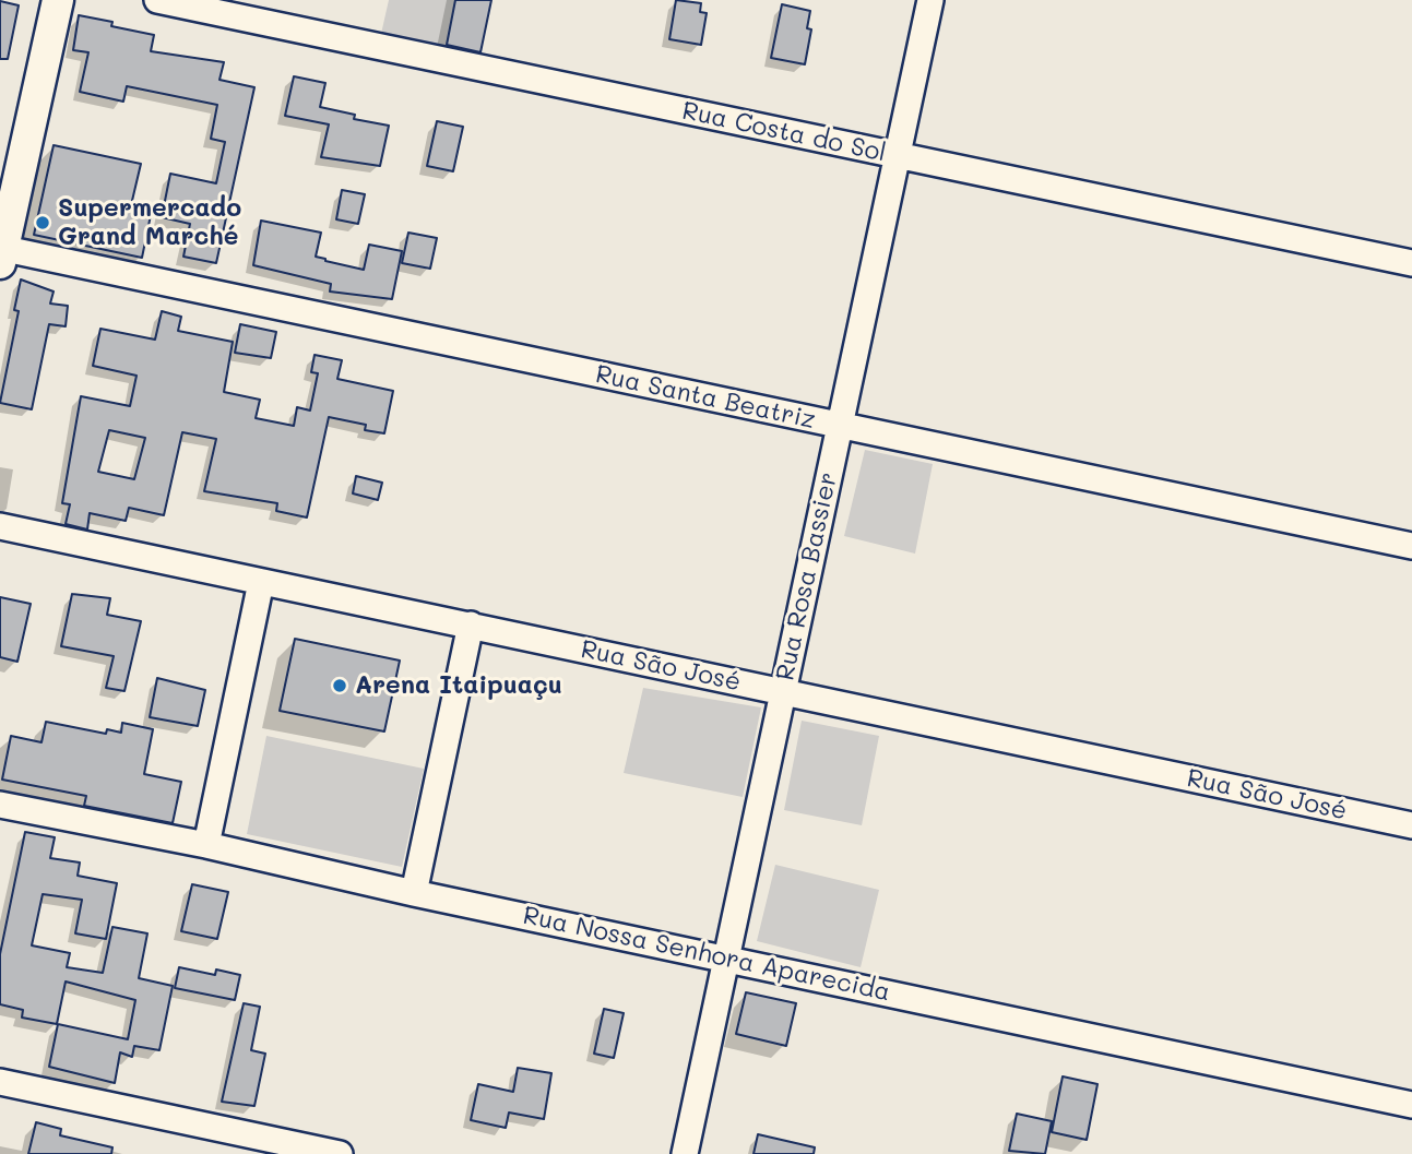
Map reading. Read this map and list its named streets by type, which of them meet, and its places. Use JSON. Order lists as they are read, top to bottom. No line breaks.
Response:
{"streets":{"street":["Rua Costa do Sol","Rua Santa Beatriz","Rua Rosa Bassier","Rua São José","Rua Nossa Senhora Aparecida"]},"crossings":[["Rua Costa do Sol","Rua Rosa Bassier"],["Rua Santa Beatriz","Rua Rosa Bassier"],["Rua Rosa Bassier","Rua São José"],["Rua Rosa Bassier","Rua Nossa Senhora Aparecida"]],"places":["Supermercado Grand Marché","Arena Itaipuaçu"]}
